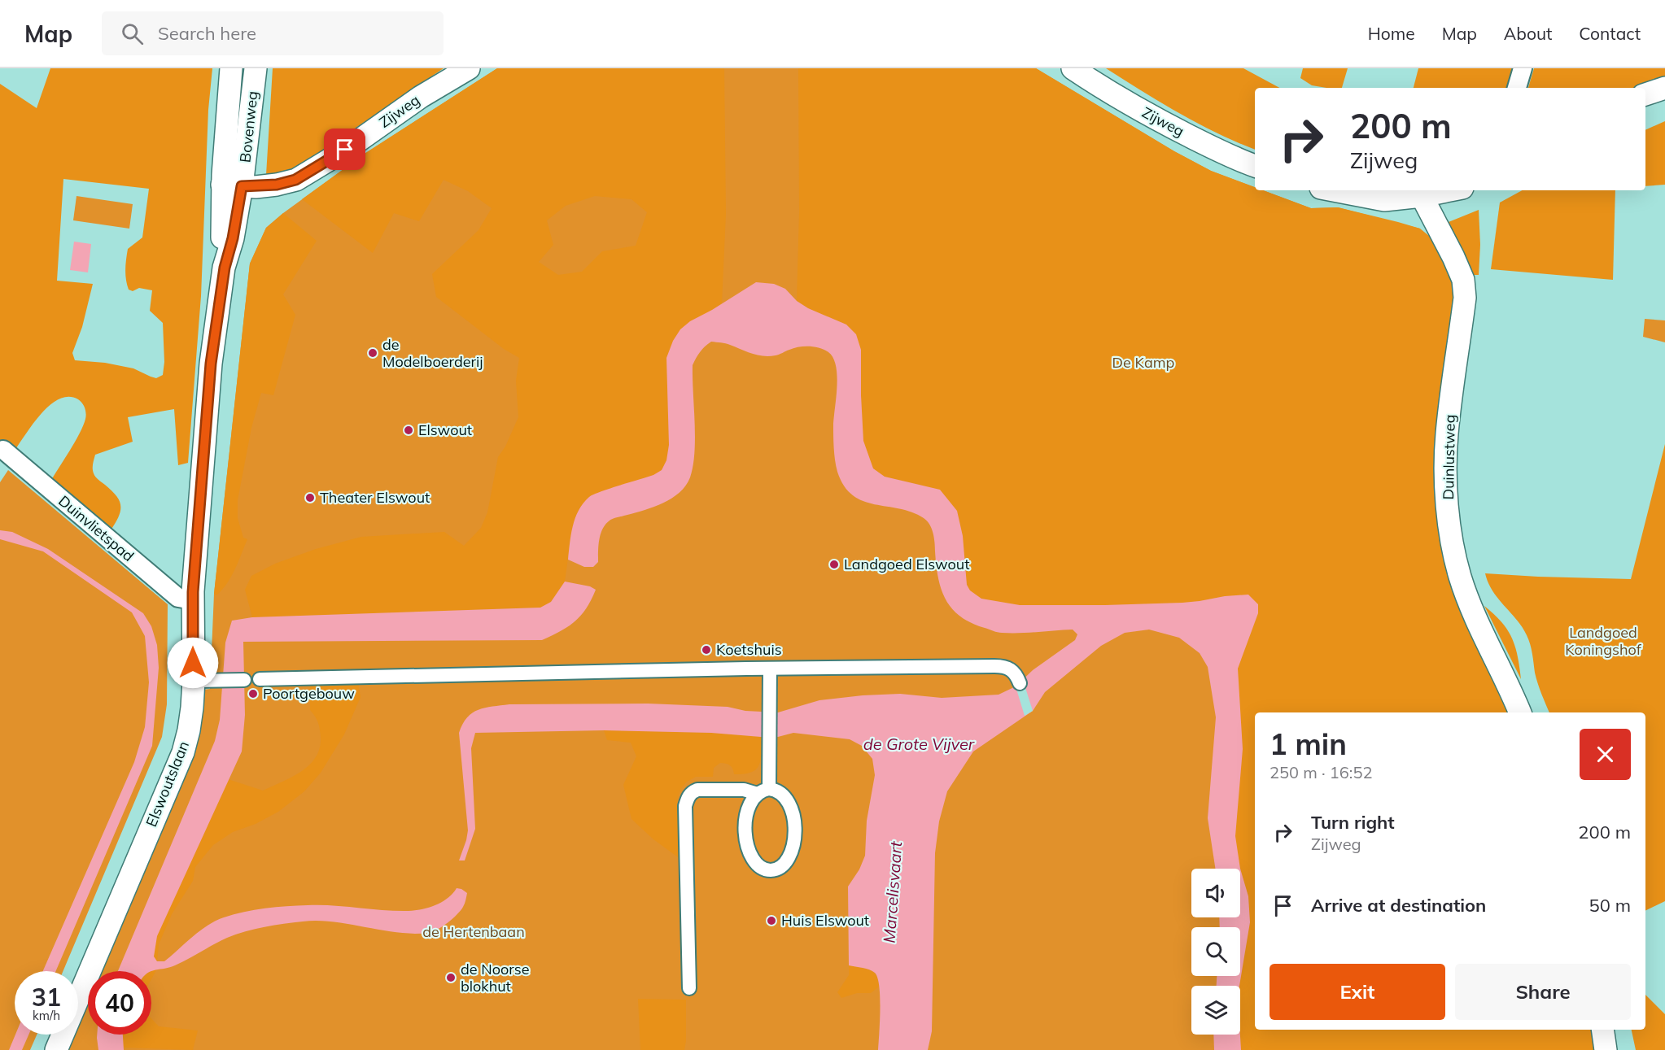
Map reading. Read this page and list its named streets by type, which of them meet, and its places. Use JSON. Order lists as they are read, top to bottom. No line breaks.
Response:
{"streets":{"street":["Zijweg","Bovenweg","Duinlustweg","Duinvlietspad","Elswoutslaan"]},"crossings":[["Zijweg","Bovenweg"],["Zijweg","Elswoutslaan"],["Bovenweg","Elswoutslaan"],["Duinvlietspad","Elswoutslaan"]],"water":["de Grote Vijver","Marcelisvaart"],"parks":["De Kamp","Landgoed Koningshof","de Hertenbaan"],"places":["de Modelboerderij","Elswout","Theater Elswout","Landgoed Elswout","Koetshuis","Poortgebouw","Huis Elswout","de Noorse blokhut"],"page":{"header":"Map","search":"Search here","nav":["Home","Map","About","Contact"],"turn":["200 m","Zijweg"],"heading":["1 min","250 m · 16:52"],"list":[{"name":"Turn right","note":"Zijweg","value":"200 m"},{"name":"Arrive at destination","value":"50 m"}],"buttons":["Exit","Share"],"speed":"31 km/h","limit":"40"}}
